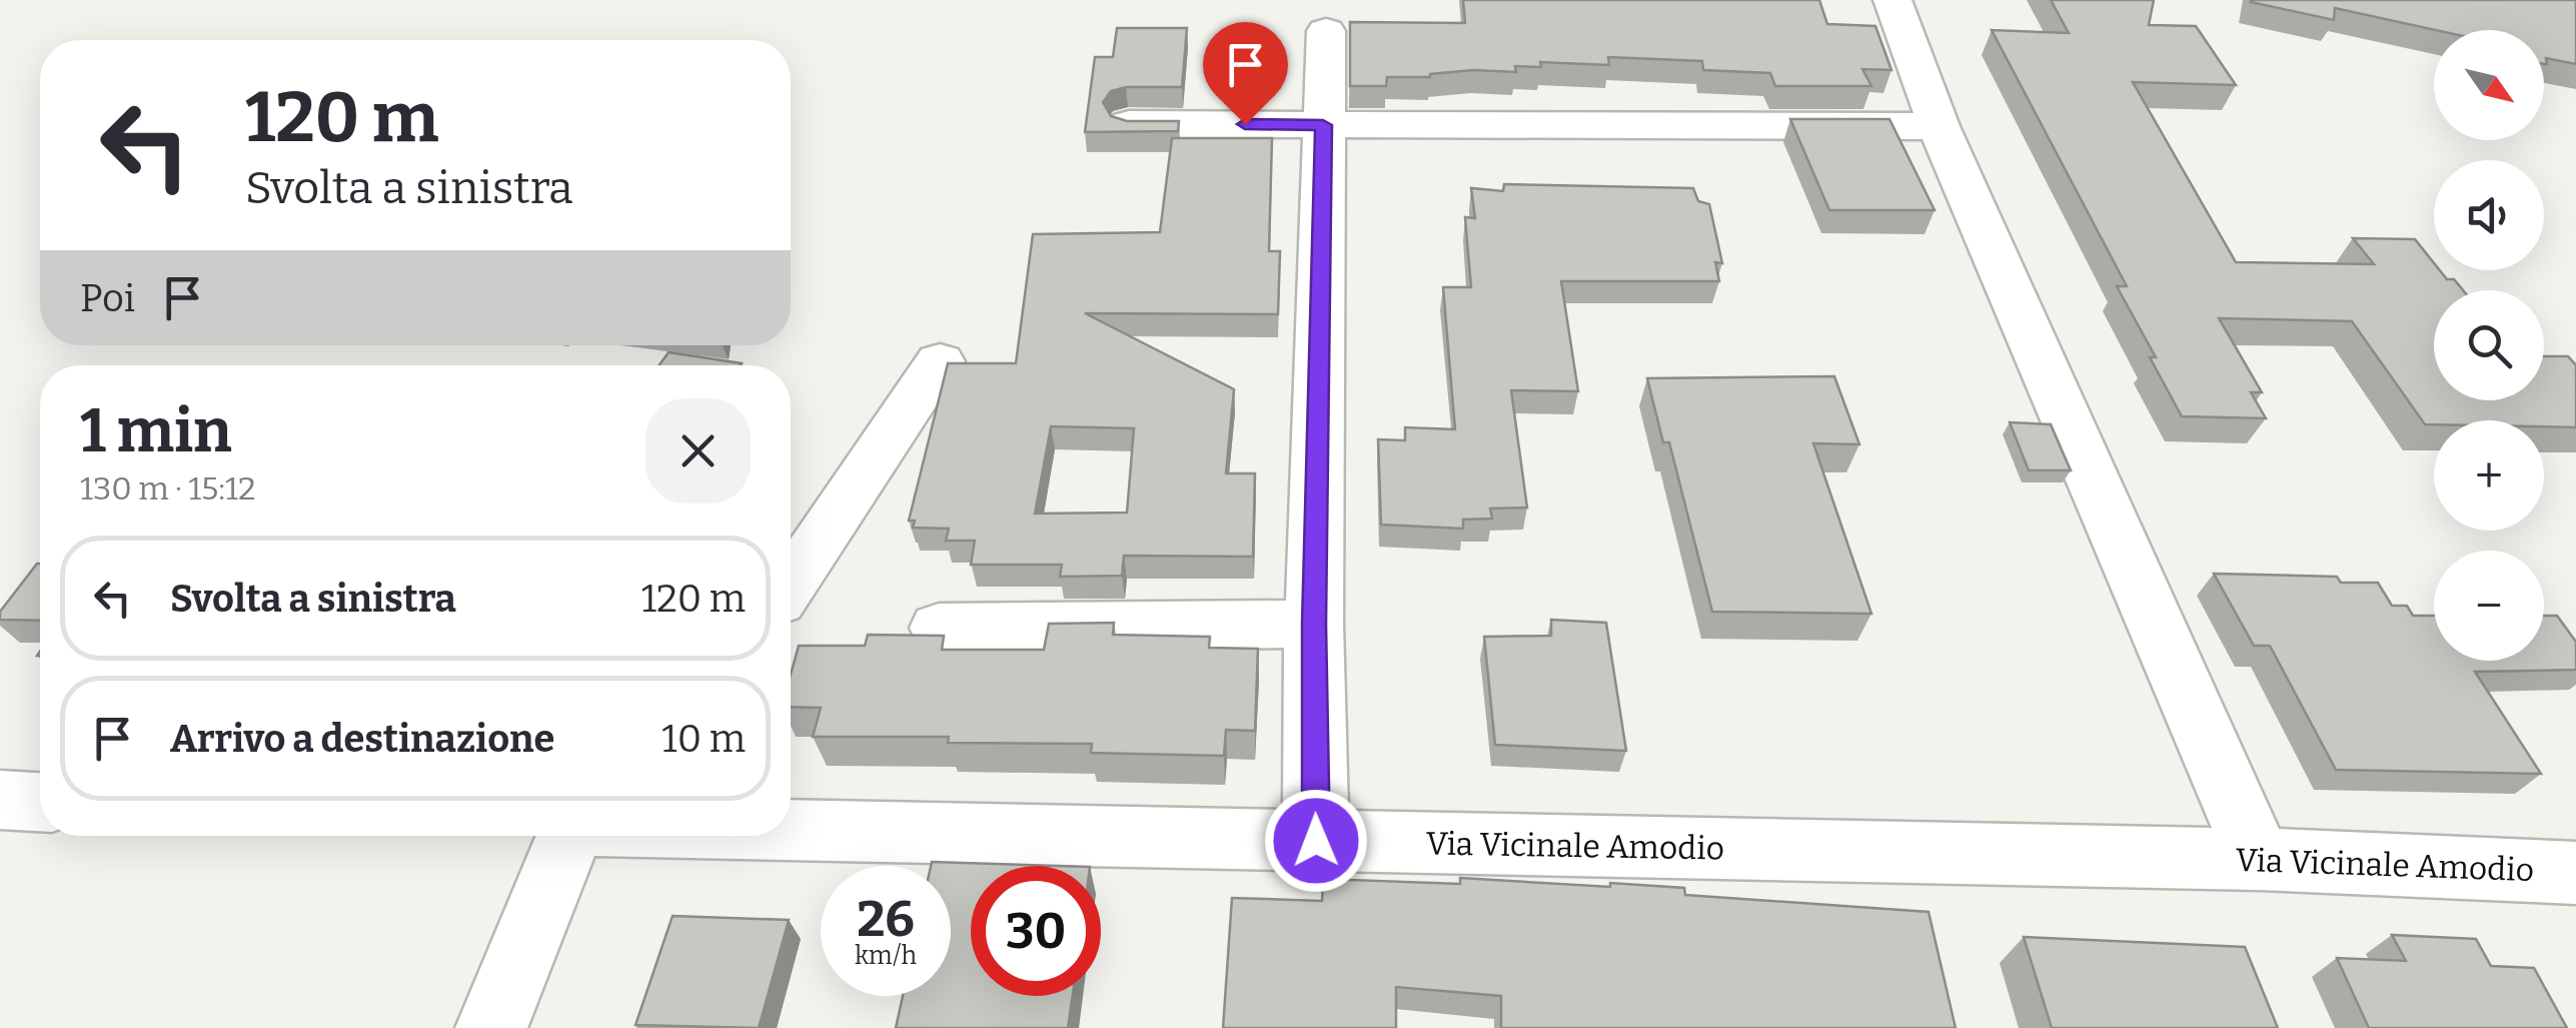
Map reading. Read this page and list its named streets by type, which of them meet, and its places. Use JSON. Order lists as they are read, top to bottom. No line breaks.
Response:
{"streets":{"street":["Via Vicinale Amodio"]},"north":"bottom right","page":{"map_buttons":["+","−"],"turn":["120 m","Svolta a sinistra"],"then":"Poi","heading":["1 min","130 m · 15:12"],"list":[{"name":"Svolta a sinistra","value":"120 m"},{"name":"Arrivo a destinazione","value":"10 m"}],"speed":"26 km/h","limit":"30"}}
